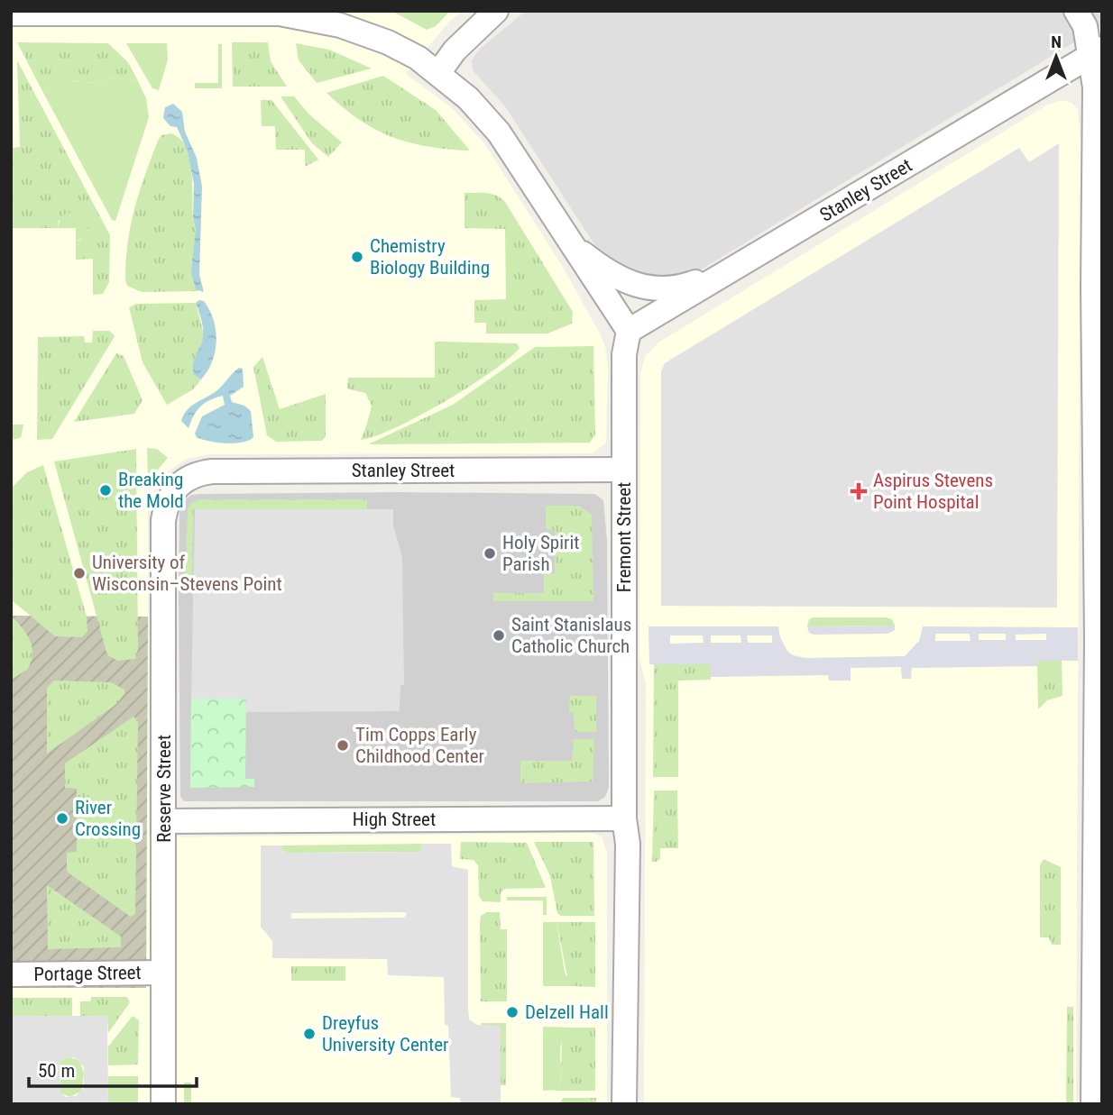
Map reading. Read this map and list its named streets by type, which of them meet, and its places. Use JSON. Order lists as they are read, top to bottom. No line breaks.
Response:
{"streets":{"street":["Stanley Street","Fremont Street","Reserve Street","High Street","Portage Street"]},"crossings":[["Stanley Street","Fremont Street"],["Stanley Street","Reserve Street"],["Fremont Street","High Street"],["Reserve Street","High Street"],["Reserve Street","Portage Street"]],"places":{"other":["Chemistry Biology Building","Breaking the Mold","Holy Spirit Parish","University of Wisconsin–Stevens Point","Saint Stanislaus Catholic Church","Tim Copps Early Childhood Center","River Crossing","Delzell Hall","Dreyfus University Center"],"health":["Aspirus Stevens Point Hospital"]},"scale_bar":"50 m","north":"top"}
